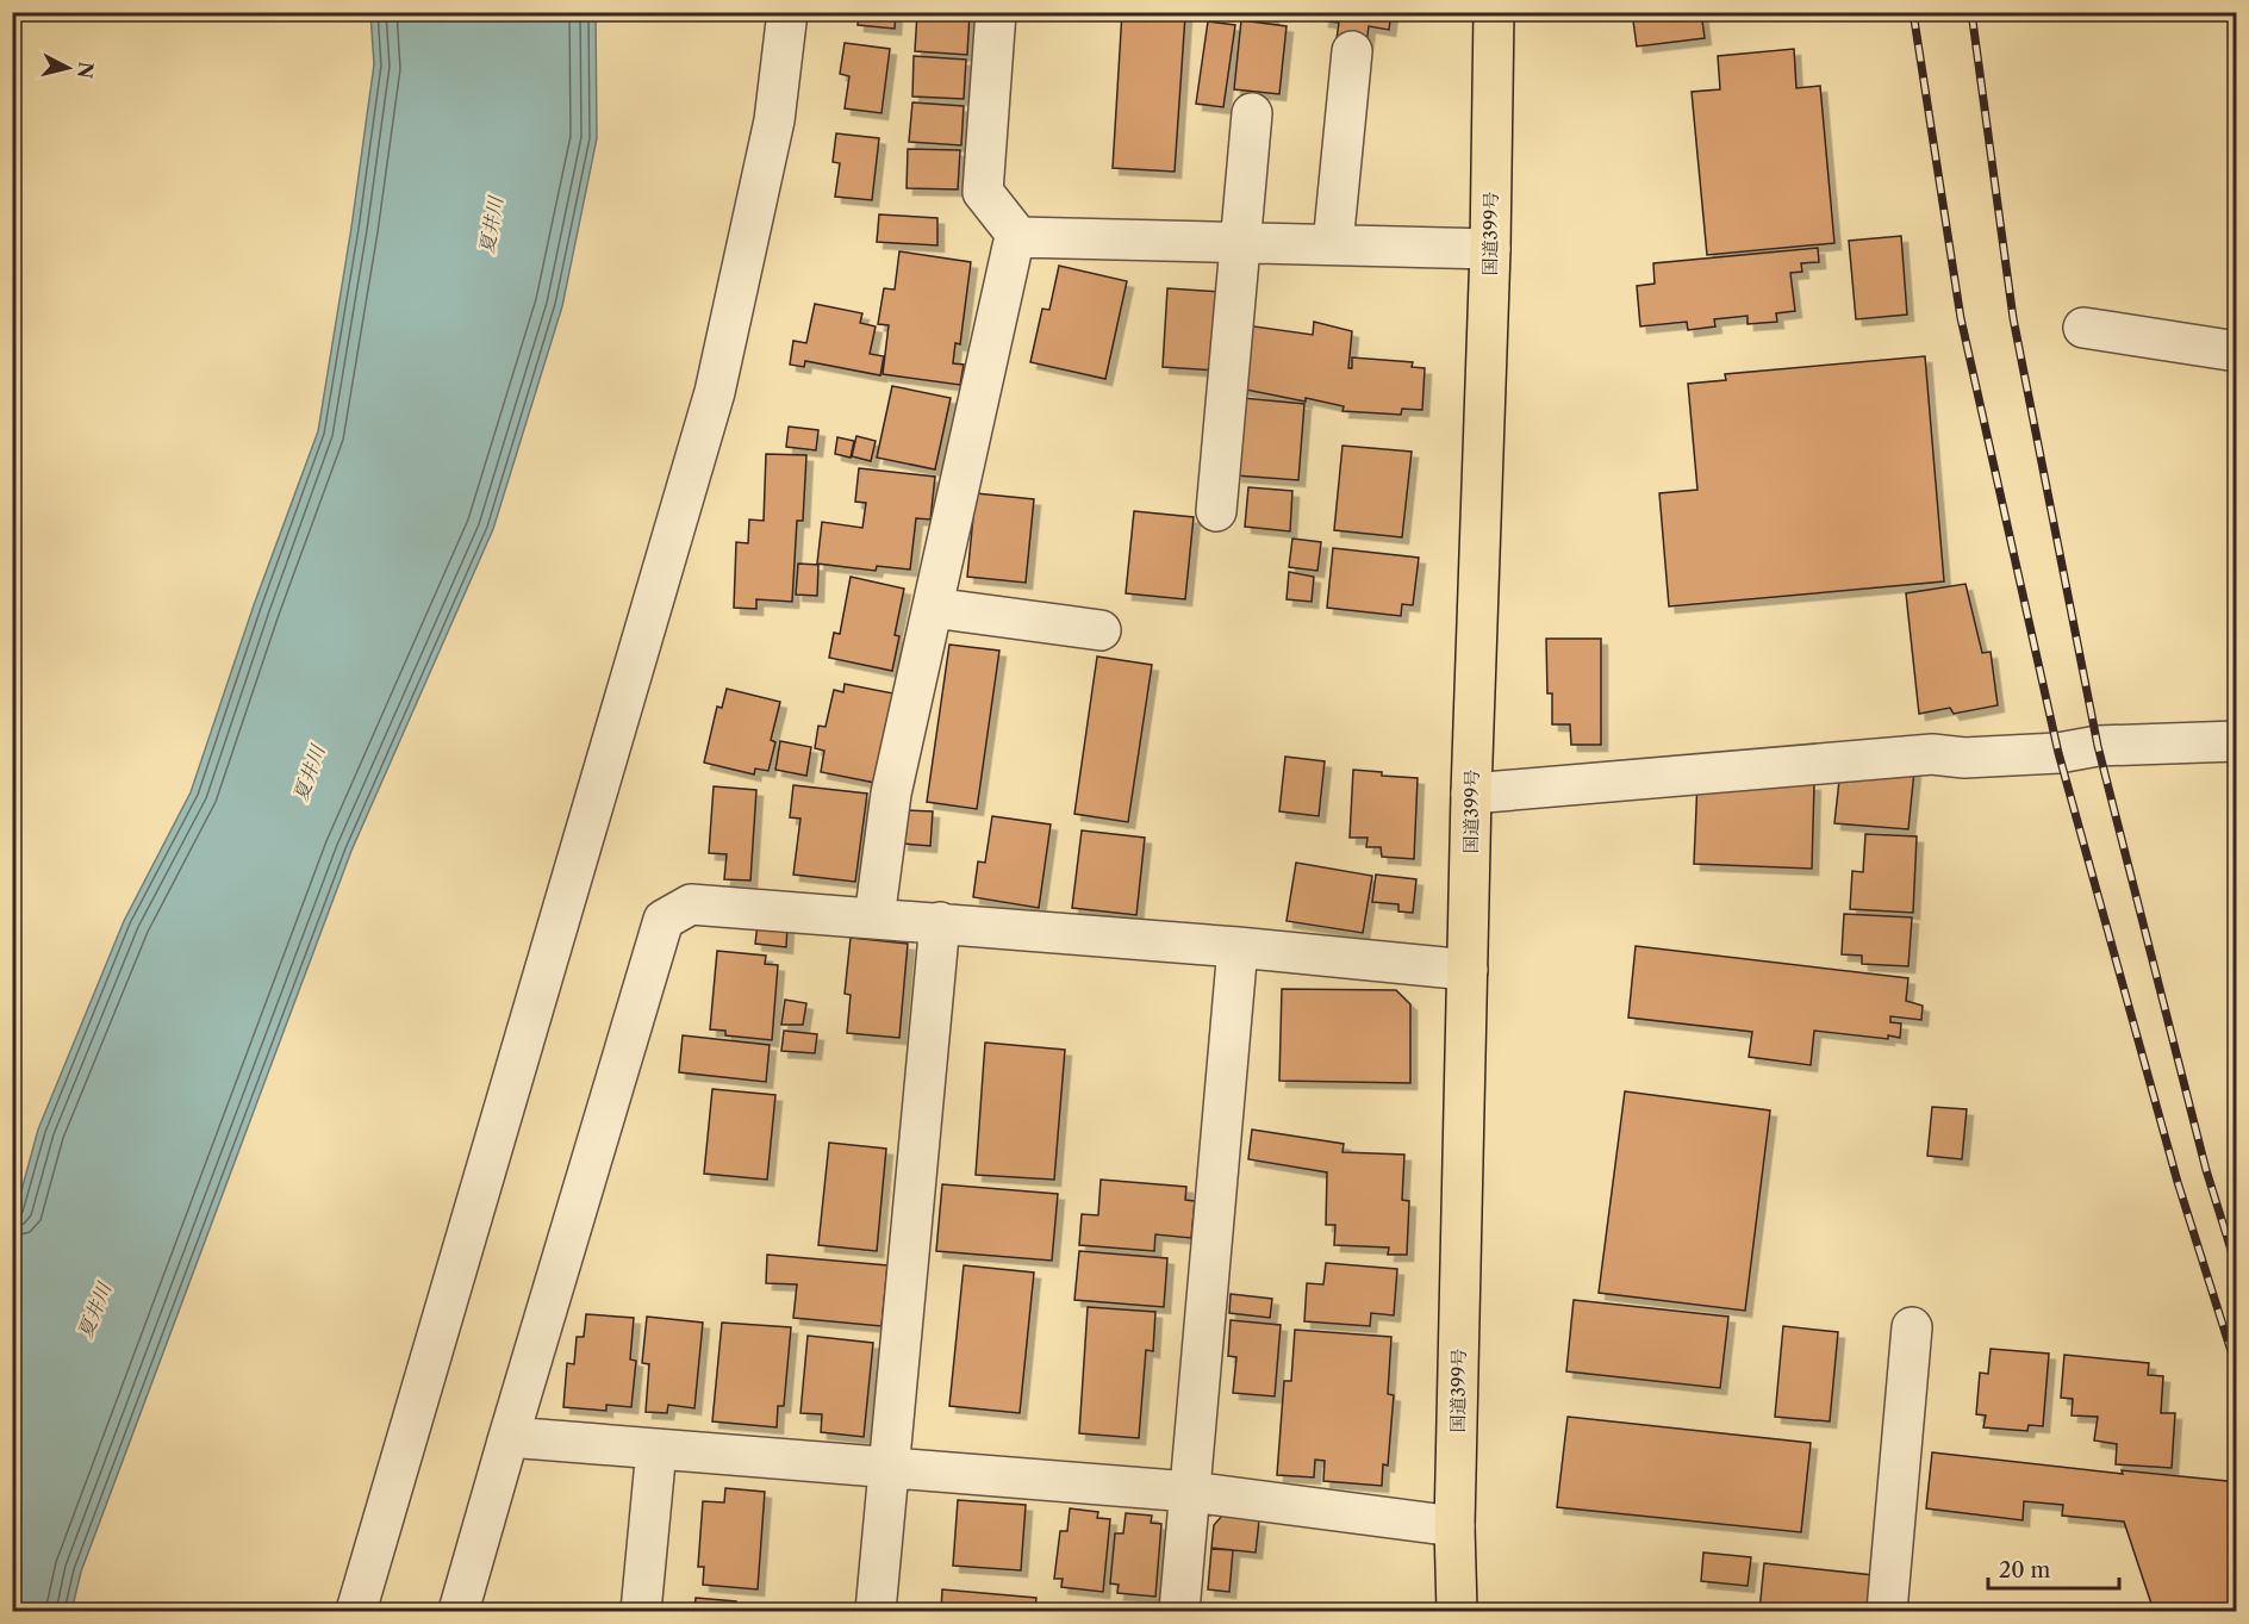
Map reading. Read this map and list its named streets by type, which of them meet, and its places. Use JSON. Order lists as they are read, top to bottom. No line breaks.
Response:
{"streets":{"highway":["国道399号"]},"water":["夏井川"],"scale_bar":"20 m","north":"right"}
